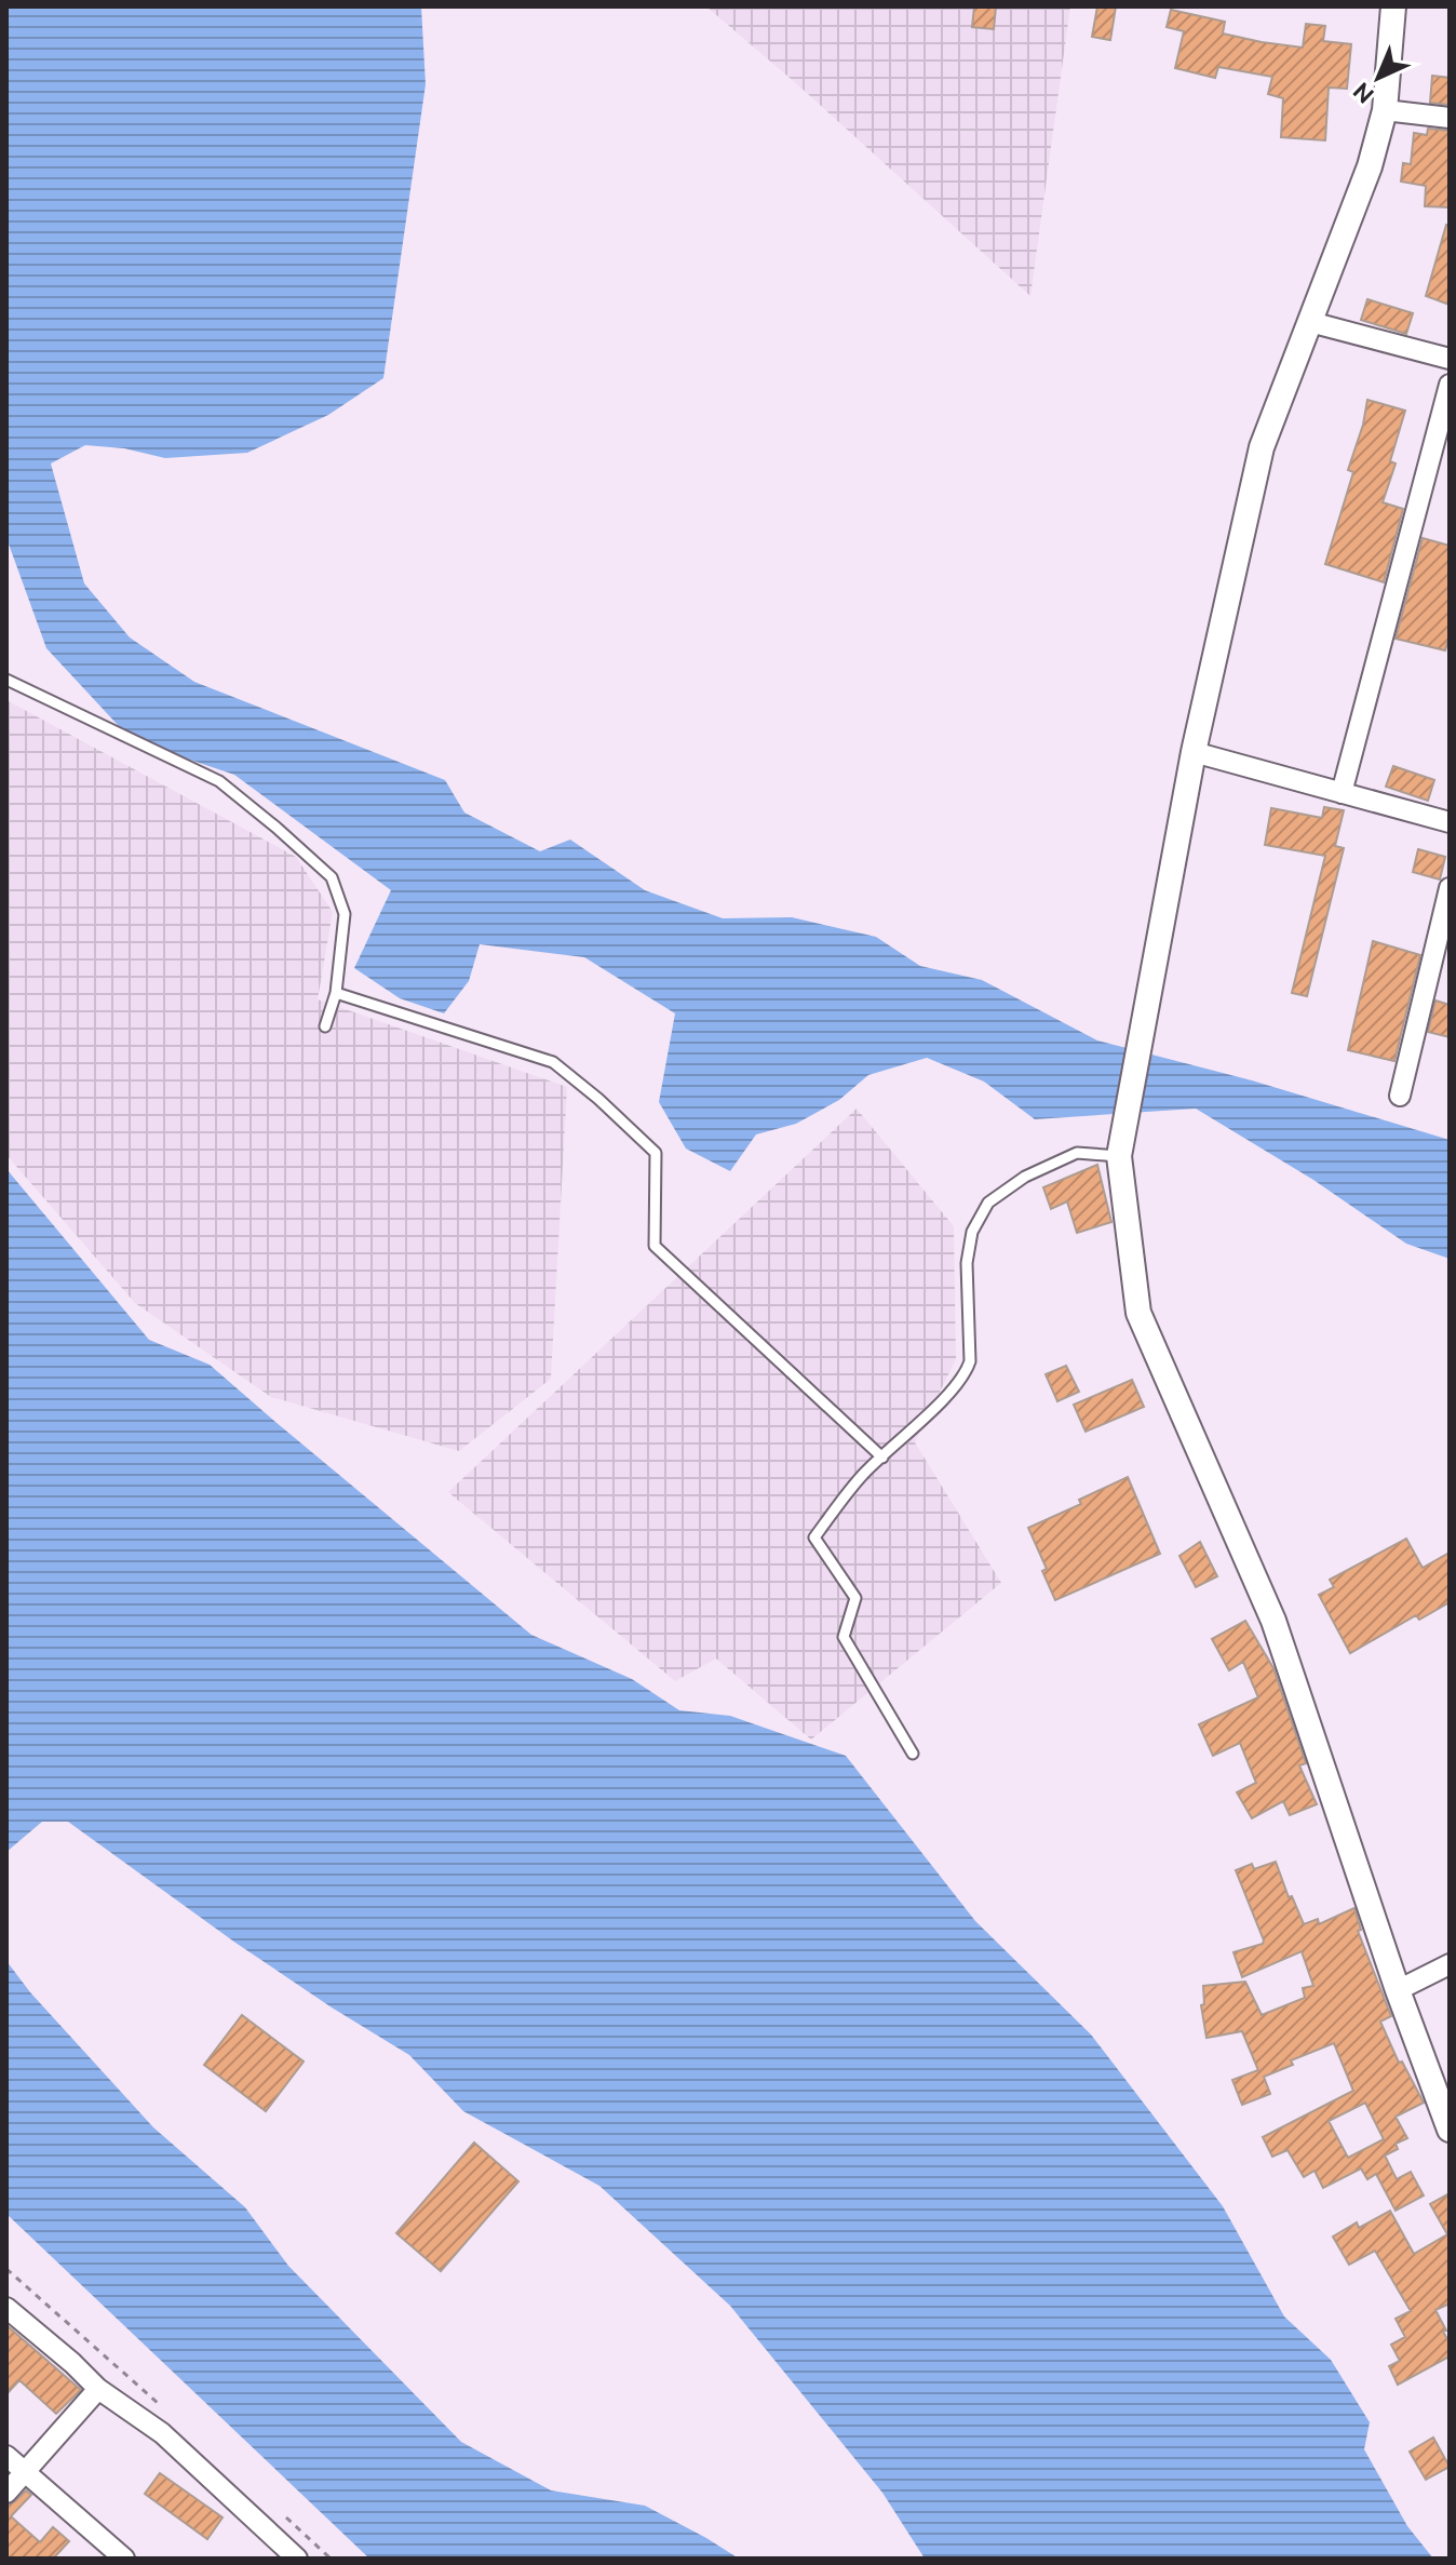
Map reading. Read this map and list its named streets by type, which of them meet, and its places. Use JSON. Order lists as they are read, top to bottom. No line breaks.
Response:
{"north":"bottom left"}
